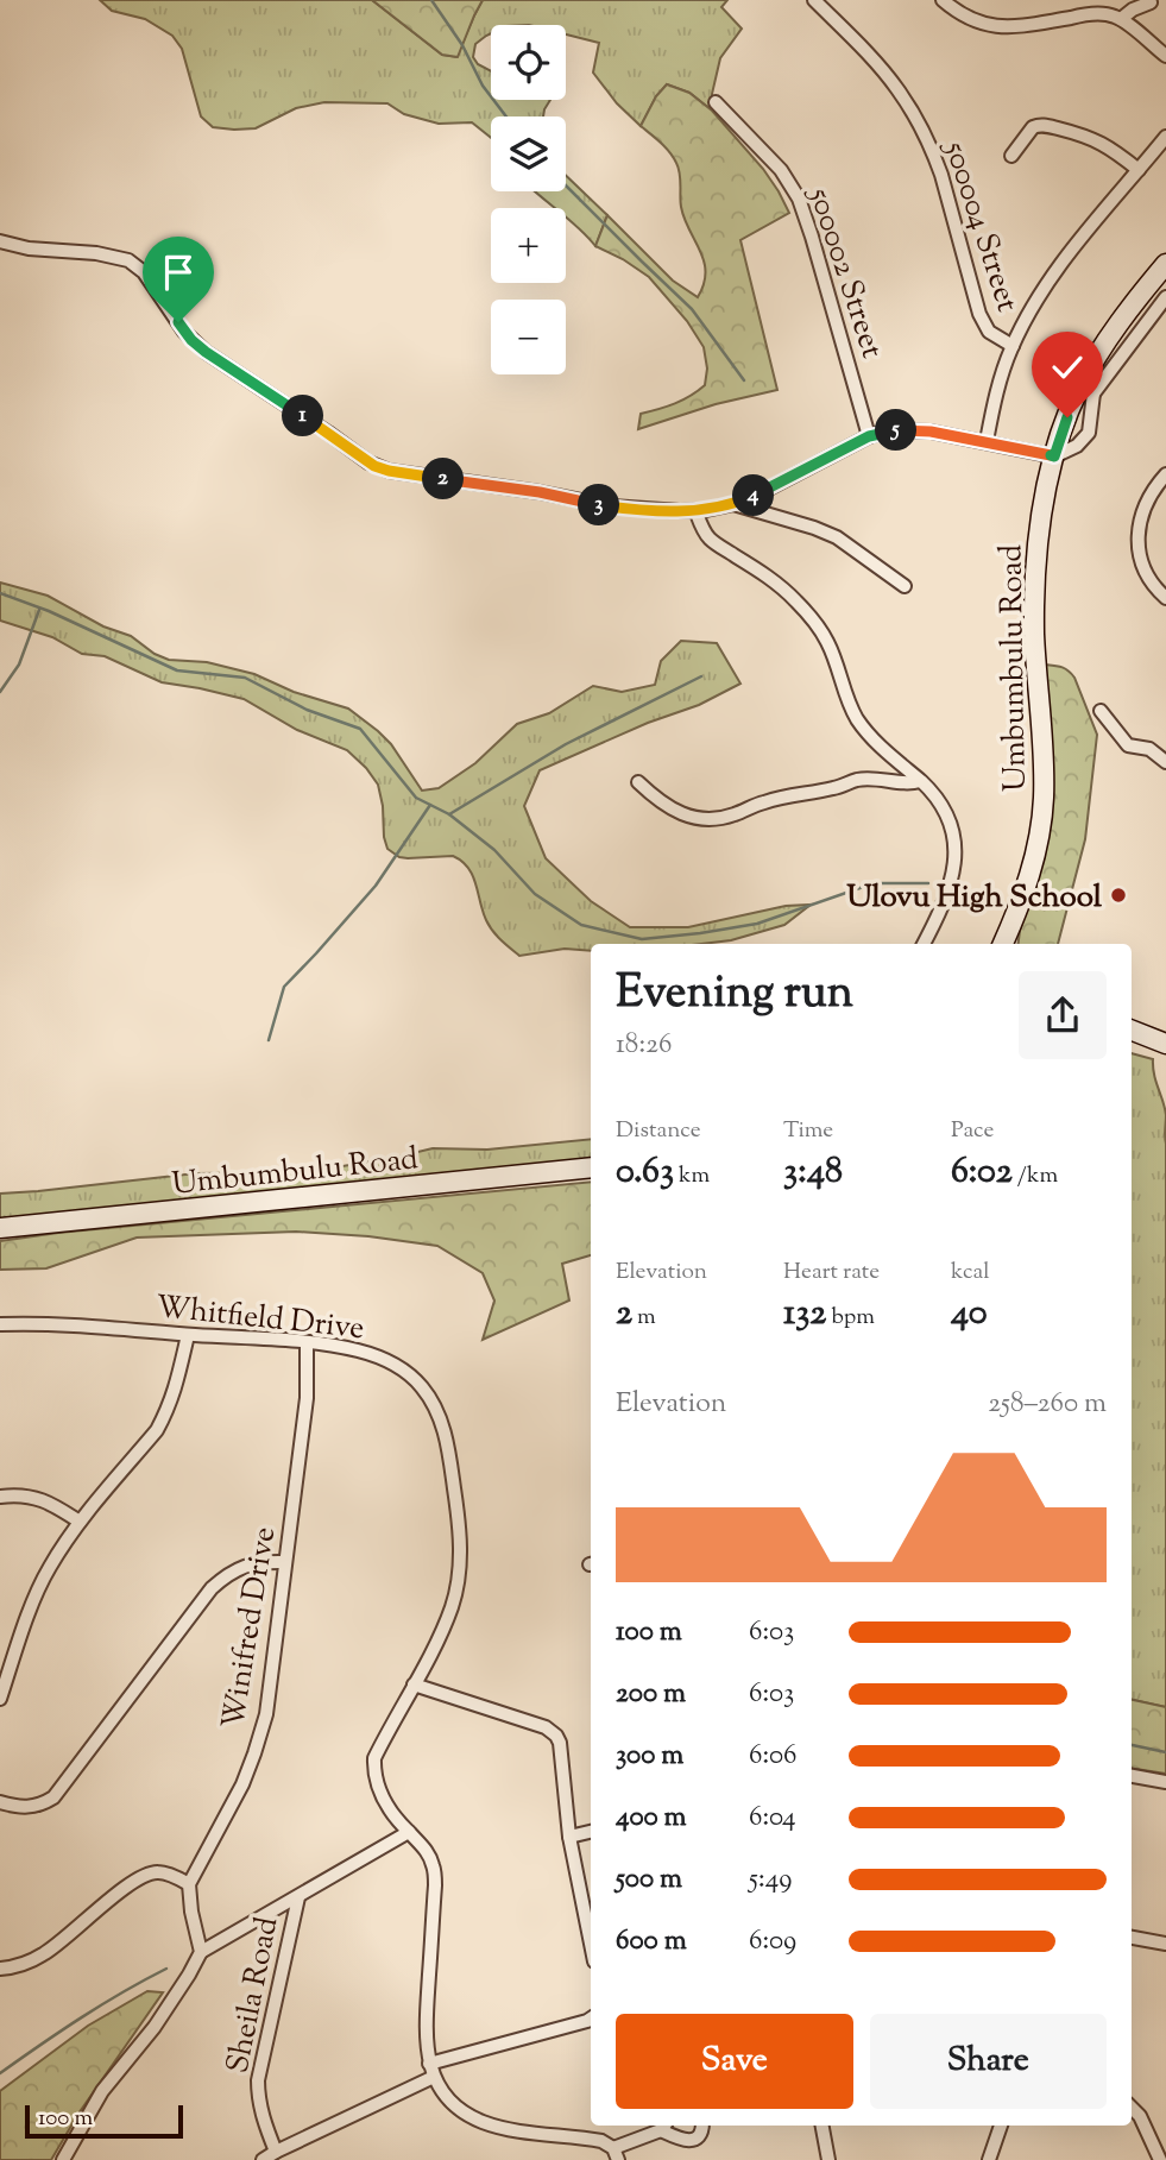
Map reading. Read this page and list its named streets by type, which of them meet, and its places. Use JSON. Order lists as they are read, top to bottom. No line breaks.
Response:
{"streets":{"main road":["Umbumbulu Road"],"street":["500004 Street","500002 Street","Whitfield Drive","Winifred Drive","Sheila Road"]},"crossings":[["Whitfield Drive","Winifred Drive"]],"places":["Ulovu High School"],"scale_bar":"100 m","page":{"map_buttons":["+","−"],"pins":["1","5","2","4","3"],"heading":["Evening run","18:26"],"stats":[["Distance","0.63 km"],["Time","3:48"],["Pace","6:02 /km"],["Elevation","2 m"],["Heart rate","132 bpm"],["kcal","40"]],"chart":["Elevation","258–260 m"],"list":[{"name":"100 m","note":"6:03"},{"name":"200 m","note":"6:03"},{"name":"300 m","note":"6:06"},{"name":"400 m","note":"6:04"},{"name":"500 m","note":"5:49"},{"name":"600 m","note":"6:09"}],"buttons":["Save","Share"],"scale":"100 m"}}
